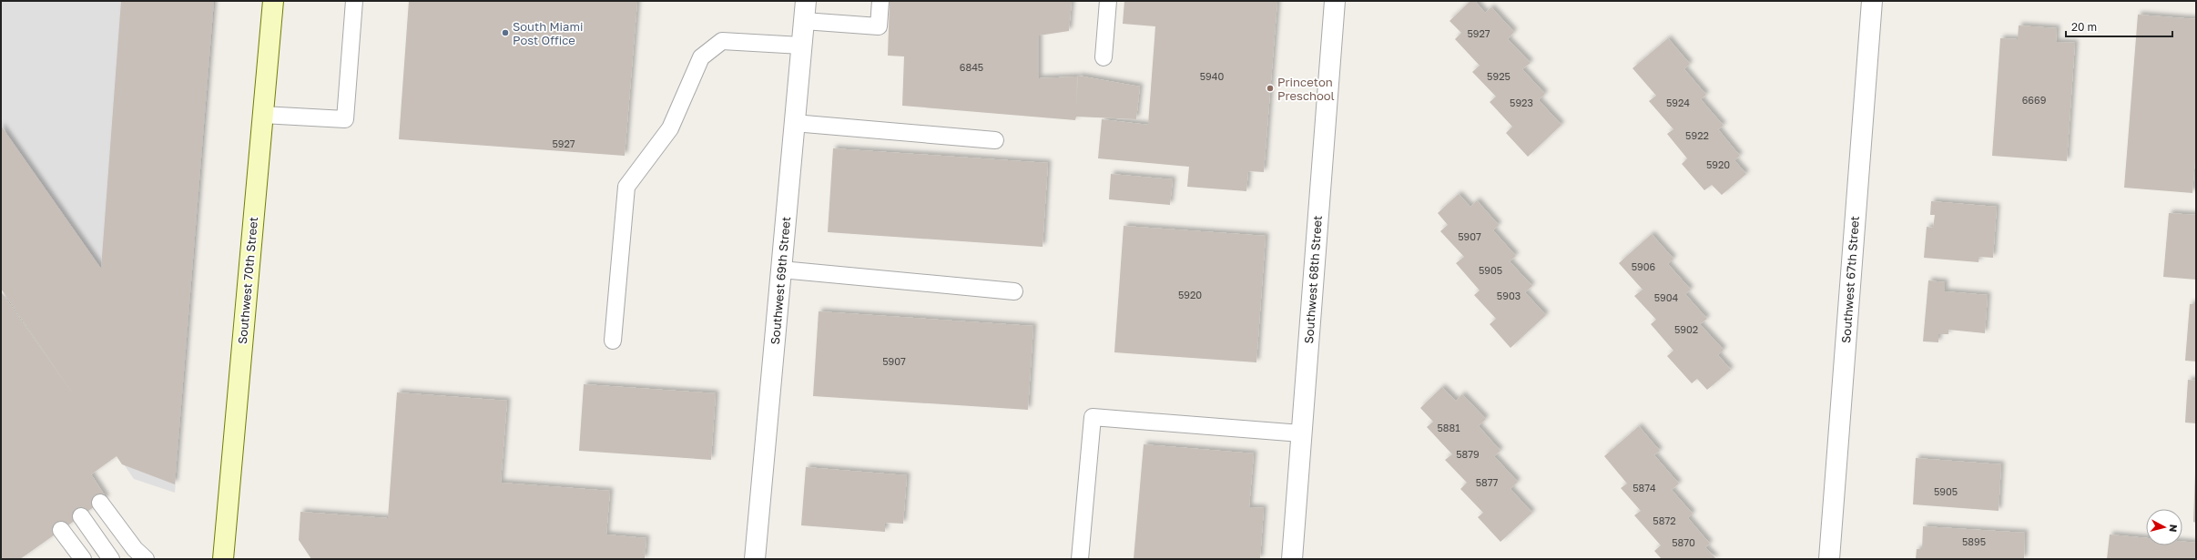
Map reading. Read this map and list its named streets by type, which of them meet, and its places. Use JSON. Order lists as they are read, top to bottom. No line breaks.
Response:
{"streets":{"street":["Southwest 68th Street","Southwest 67th Street","Southwest 70th Street","Southwest 69th Street"]},"places":["South Miami Post Office","Princeton Preschool"],"house_numbers":["5927","6845","5940","5925","6669","5923","5924","5922","5927","5920","5907","5906","5905","5920","5903","5904","5902","5907","5881","5879","5877","5874","5905","5872","5895","5870"],"scale_bar":"20 m","north":"right"}
